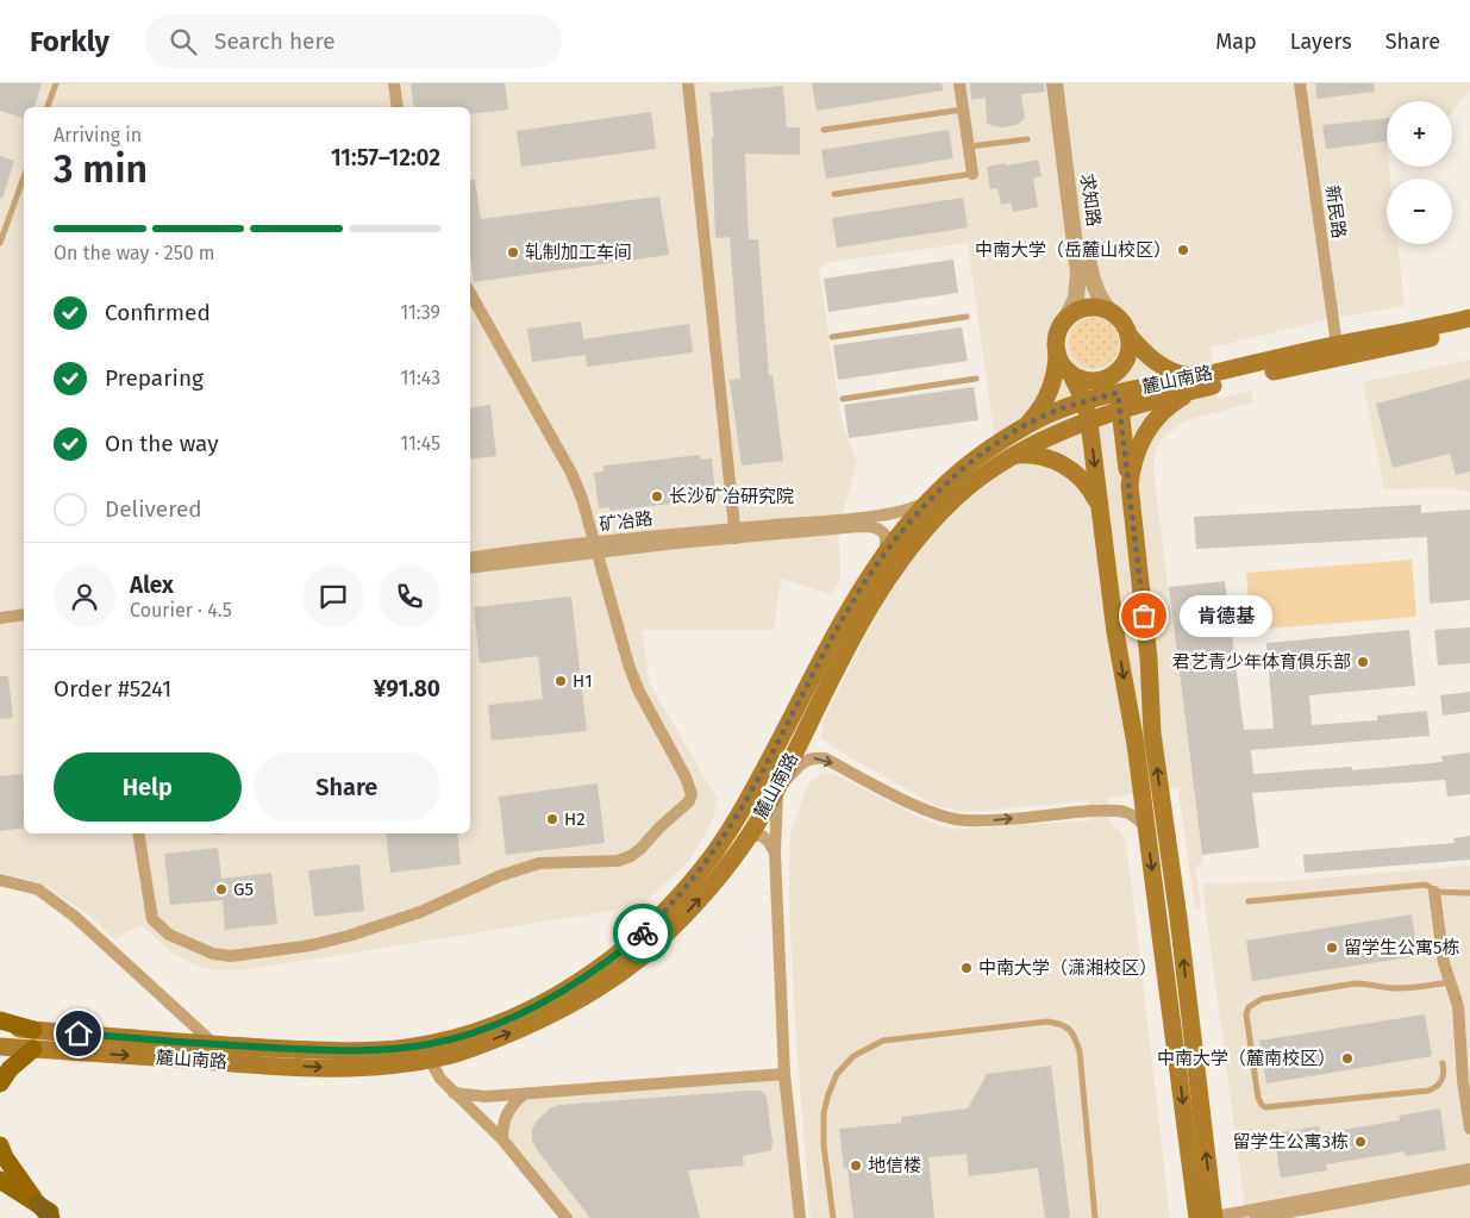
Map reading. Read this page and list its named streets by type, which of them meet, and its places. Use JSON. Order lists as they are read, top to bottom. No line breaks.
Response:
{"streets":{"main road":["麓山南路"],"street":["求知路","新民路","矿冶路"]},"crossings":[["新民路","麓山南路"],["麓山南路","矿冶路"]],"places":["中南大学（岳麓山校区）","轧制加工车间","长沙矿冶研究院","肯德基","君艺青少年体育俱乐部","H1","H2","G5","留学生公寓5栋","中南大学（潇湘校区）","中南大学（麓南校区）","留学生公寓3栋","地信楼"],"page":{"header":"Forkly","search":"Search here","nav":["Map","Layers","Share"],"map_buttons":["+","−"],"heading":["3 min","Arriving in","11:57–12:02"],"panel":["Alex","Courier · 4.5","Order #5241","¥91.80"],"bar":"On the way · 250 m","list":[["Confirmed","11:39"],["Preparing","11:43"],["On the way","11:45"],"Delivered"],"bubble":"肯德基","buttons":["Help","Share"]}}
